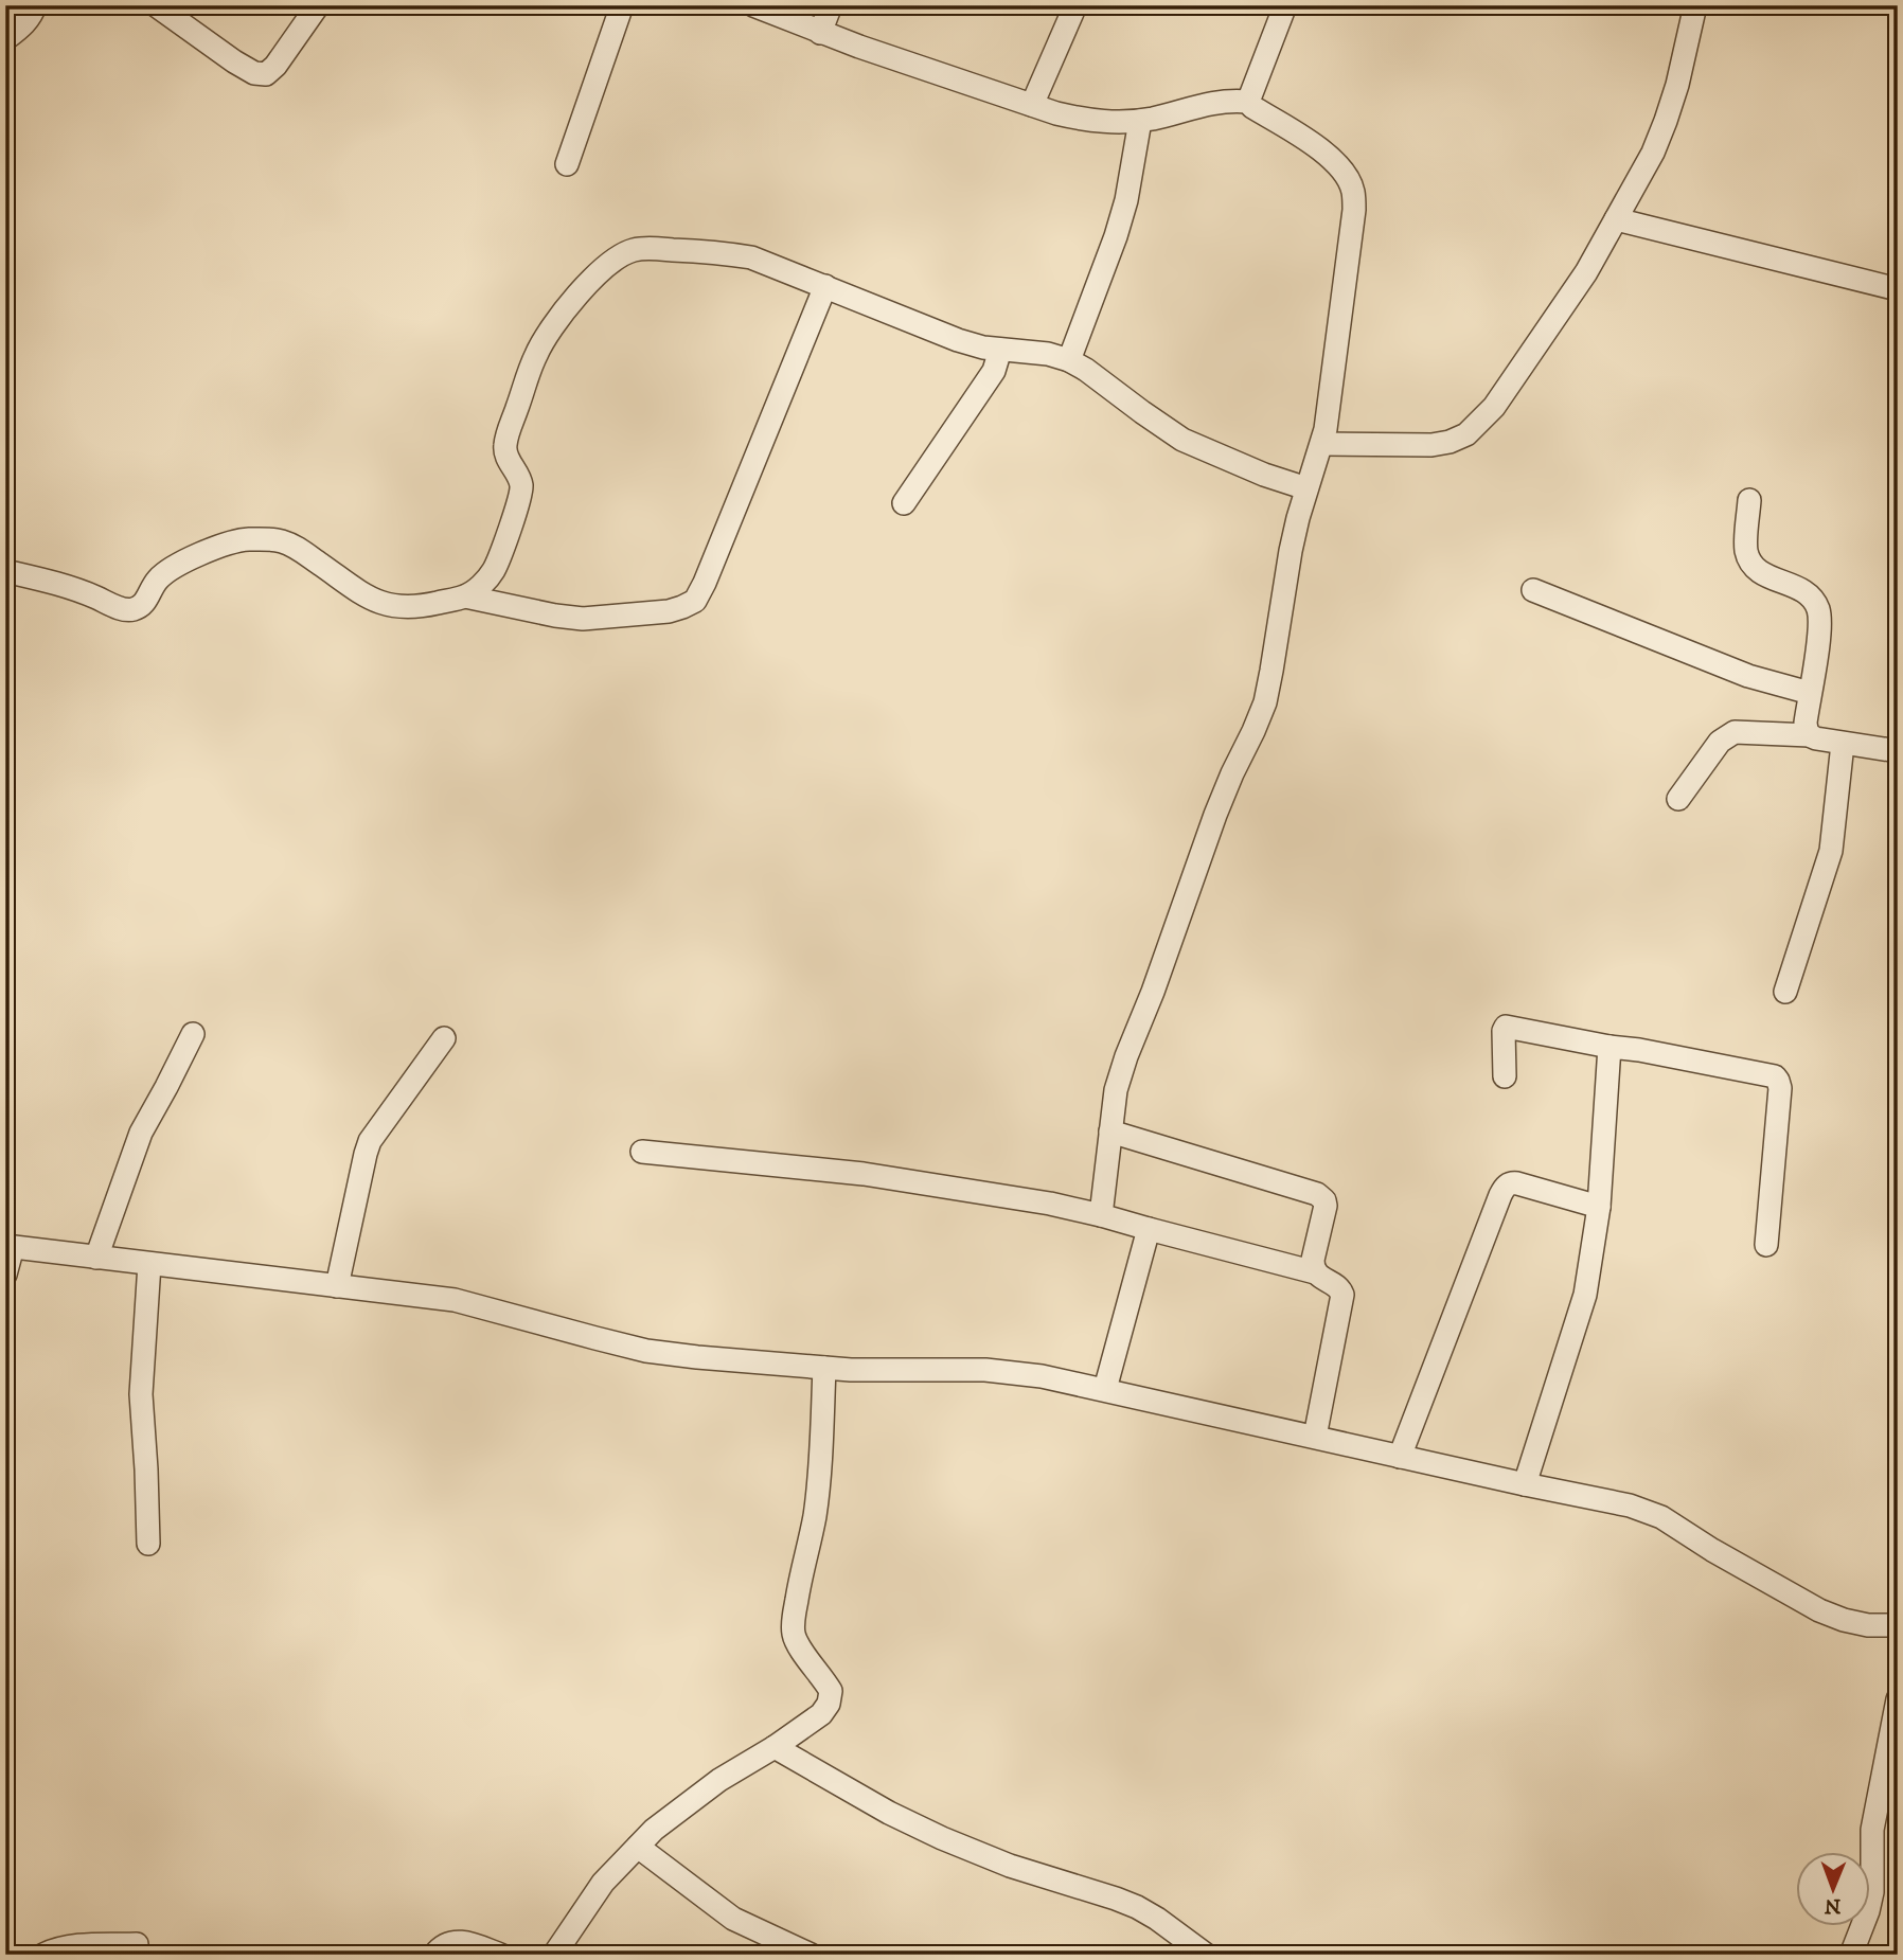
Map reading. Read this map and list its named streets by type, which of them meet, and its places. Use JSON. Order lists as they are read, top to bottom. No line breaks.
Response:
{"north":"bottom"}
